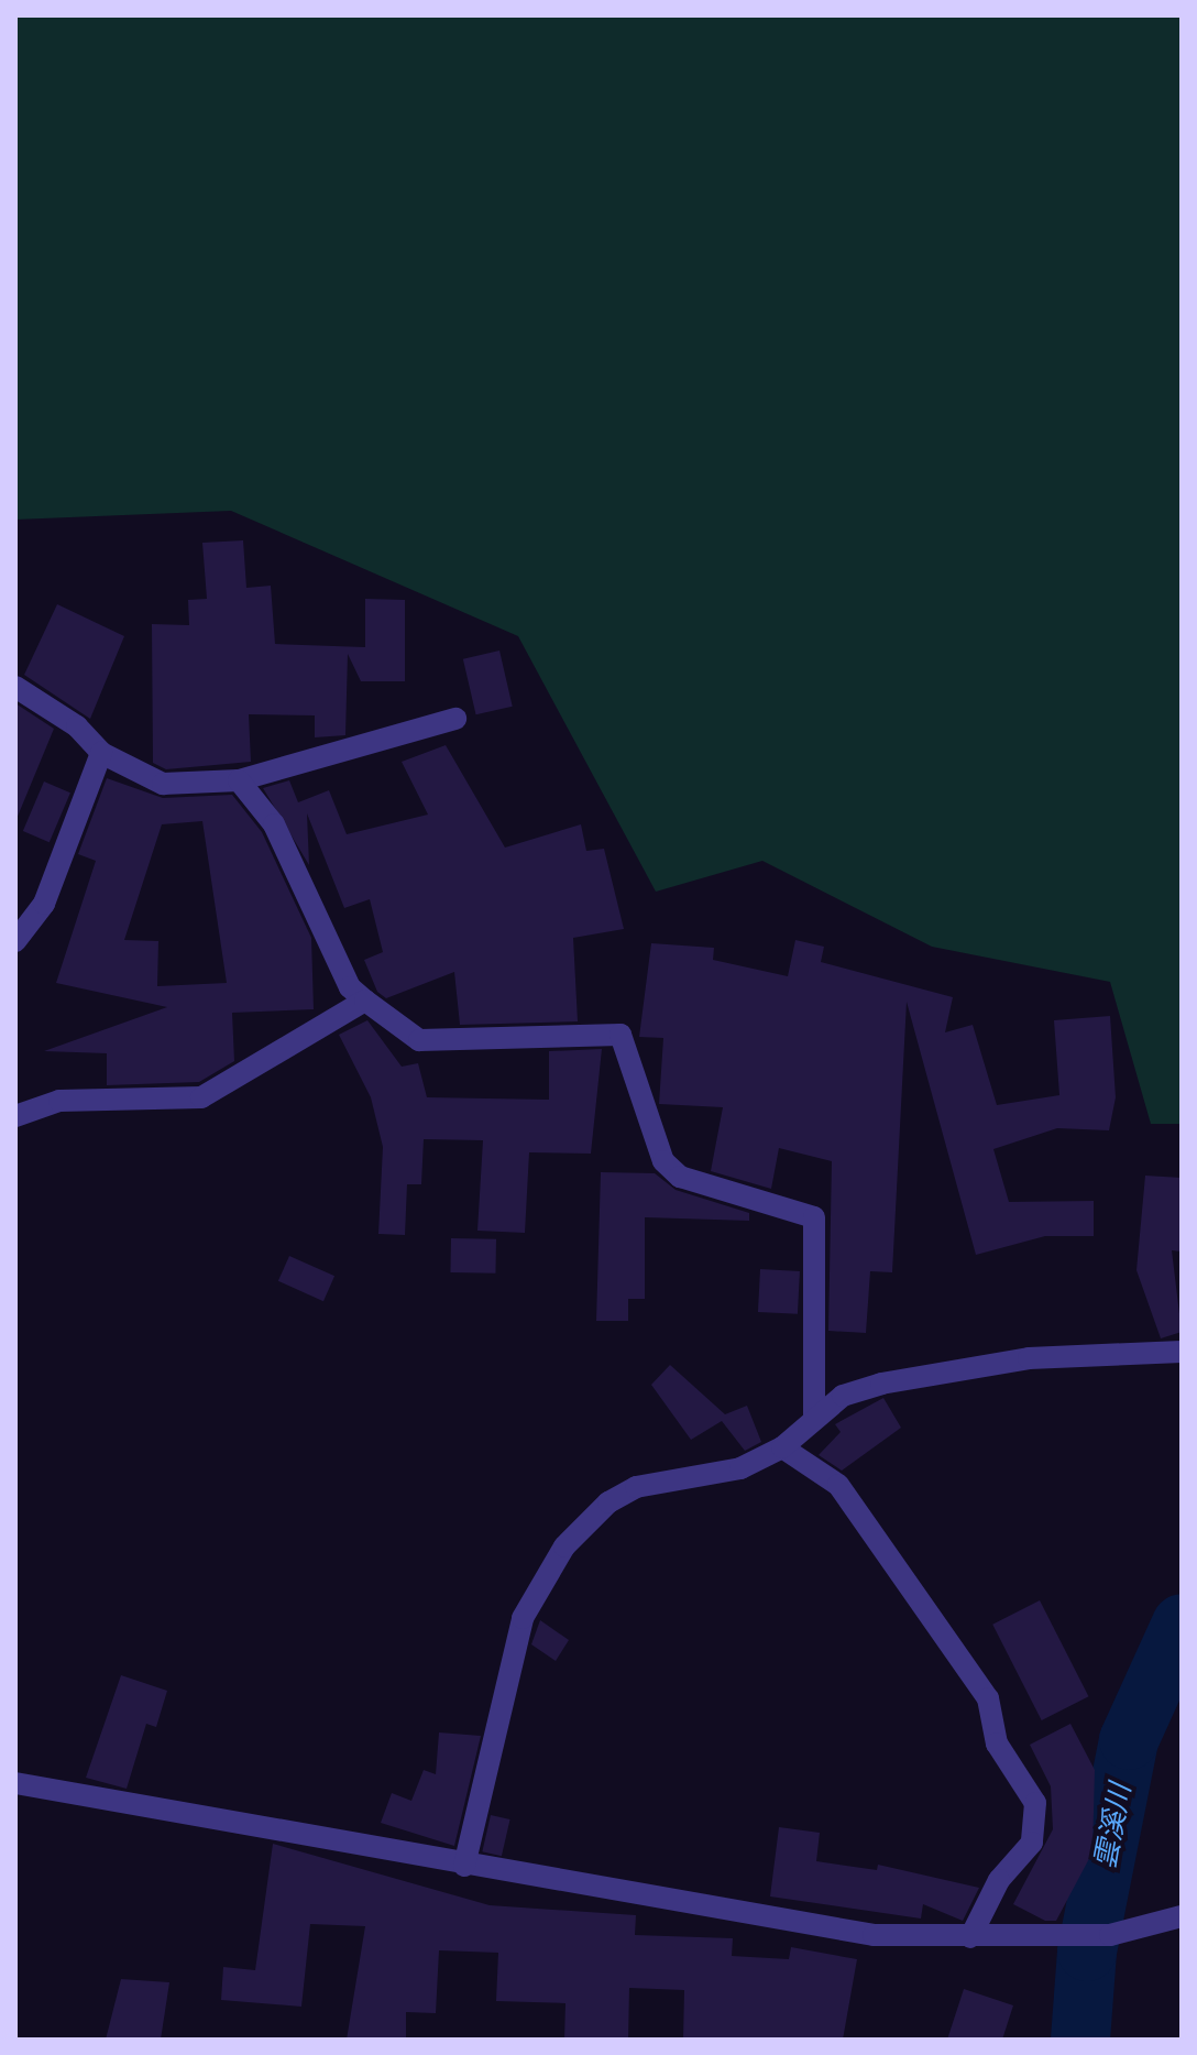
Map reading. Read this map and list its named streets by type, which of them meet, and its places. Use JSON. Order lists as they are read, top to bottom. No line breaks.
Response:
{"water":["雲溪川"]}
